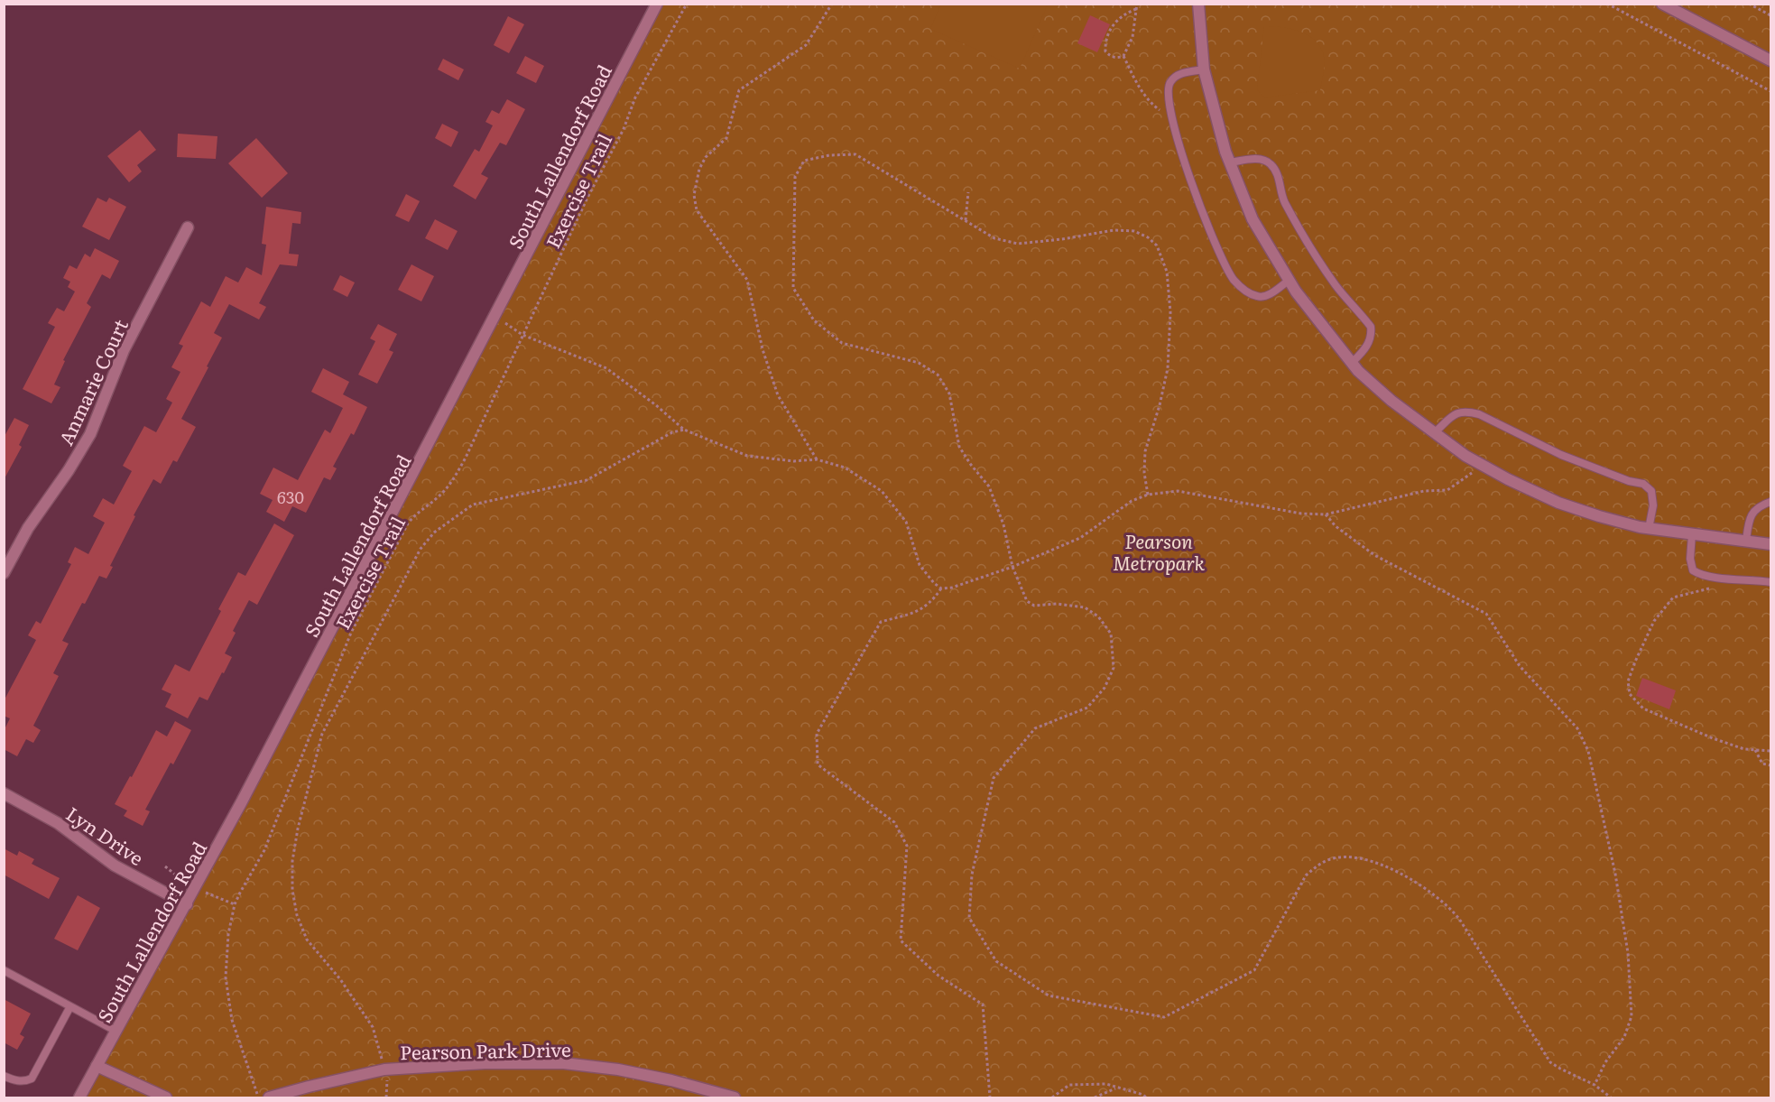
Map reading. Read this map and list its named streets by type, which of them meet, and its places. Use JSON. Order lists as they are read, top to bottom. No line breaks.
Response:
{"streets":{"street":["South Lallendorf Road","Anmarie Court","Lyn Drive","Pearson Park Drive"],"path":["Exercise Trail"]},"crossings":[["South Lallendorf Road","Lyn Drive"]],"parks":["Pearson Metropark"],"house_numbers":["630"]}
